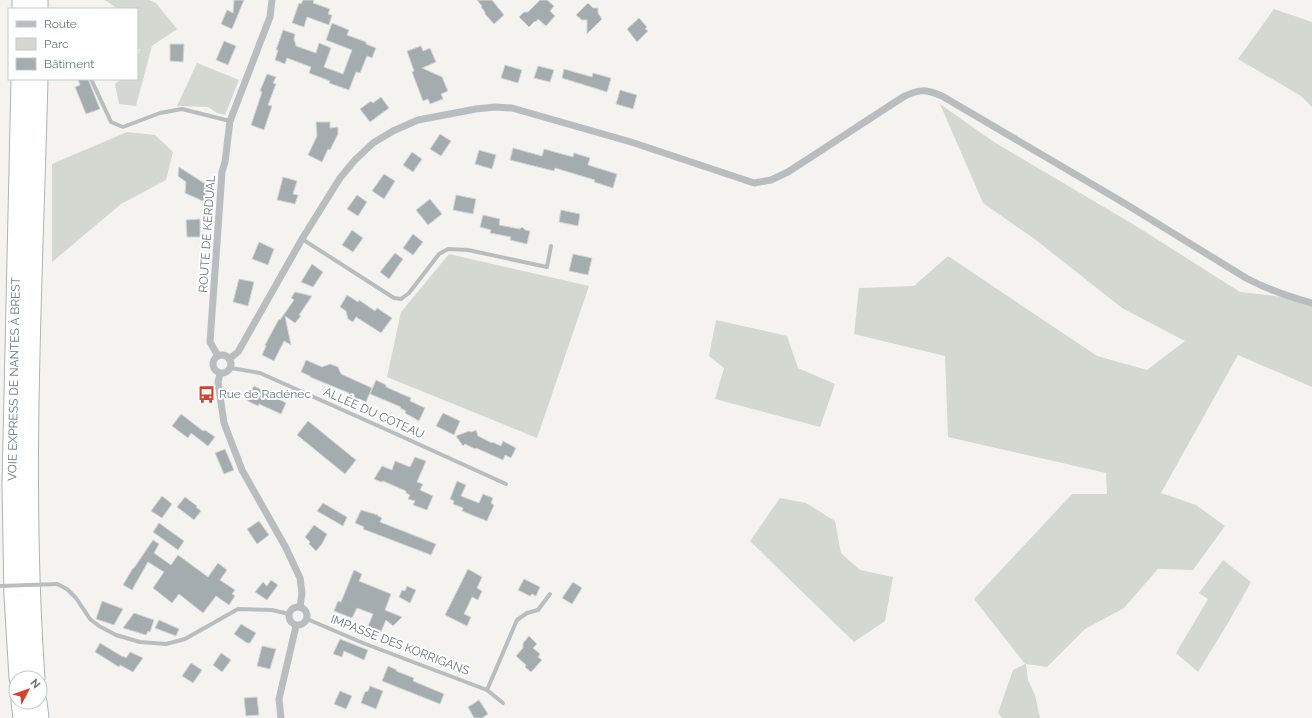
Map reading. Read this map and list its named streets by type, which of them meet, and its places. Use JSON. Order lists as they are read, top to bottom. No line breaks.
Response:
{"streets":{"highway":["VOIE EXPRESS DE NANTES À BREST"],"street":["ROUTE DE KERDUAL","ALLÉE DU COTEAU","IMPASSE DES KORRIGANS"]},"crossings":[["ROUTE DE KERDUAL","ALLÉE DU COTEAU"]],"places":{"bus stop":["Rue de Radénec"]},"legend":["Route","Parc","Bâtiment"],"north":"top right"}
